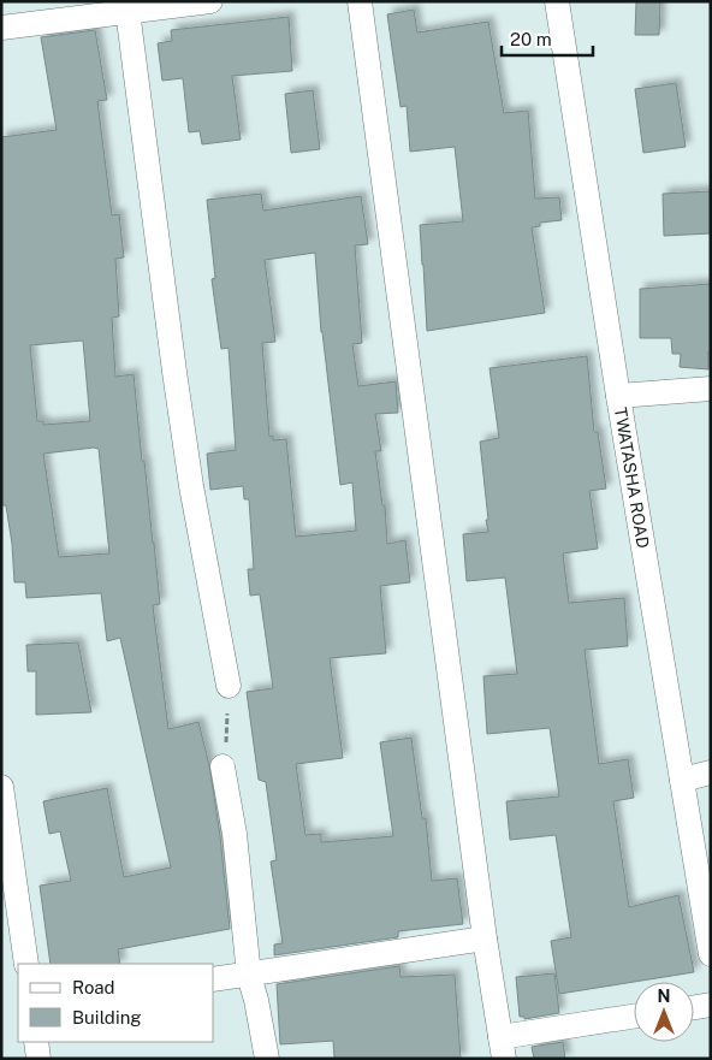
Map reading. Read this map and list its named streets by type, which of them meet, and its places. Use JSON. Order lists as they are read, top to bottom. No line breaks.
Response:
{"streets":{"street":["TWATASHA ROAD"]},"legend":["Road","Building"],"scale_bar":"20 m","north":"top"}
